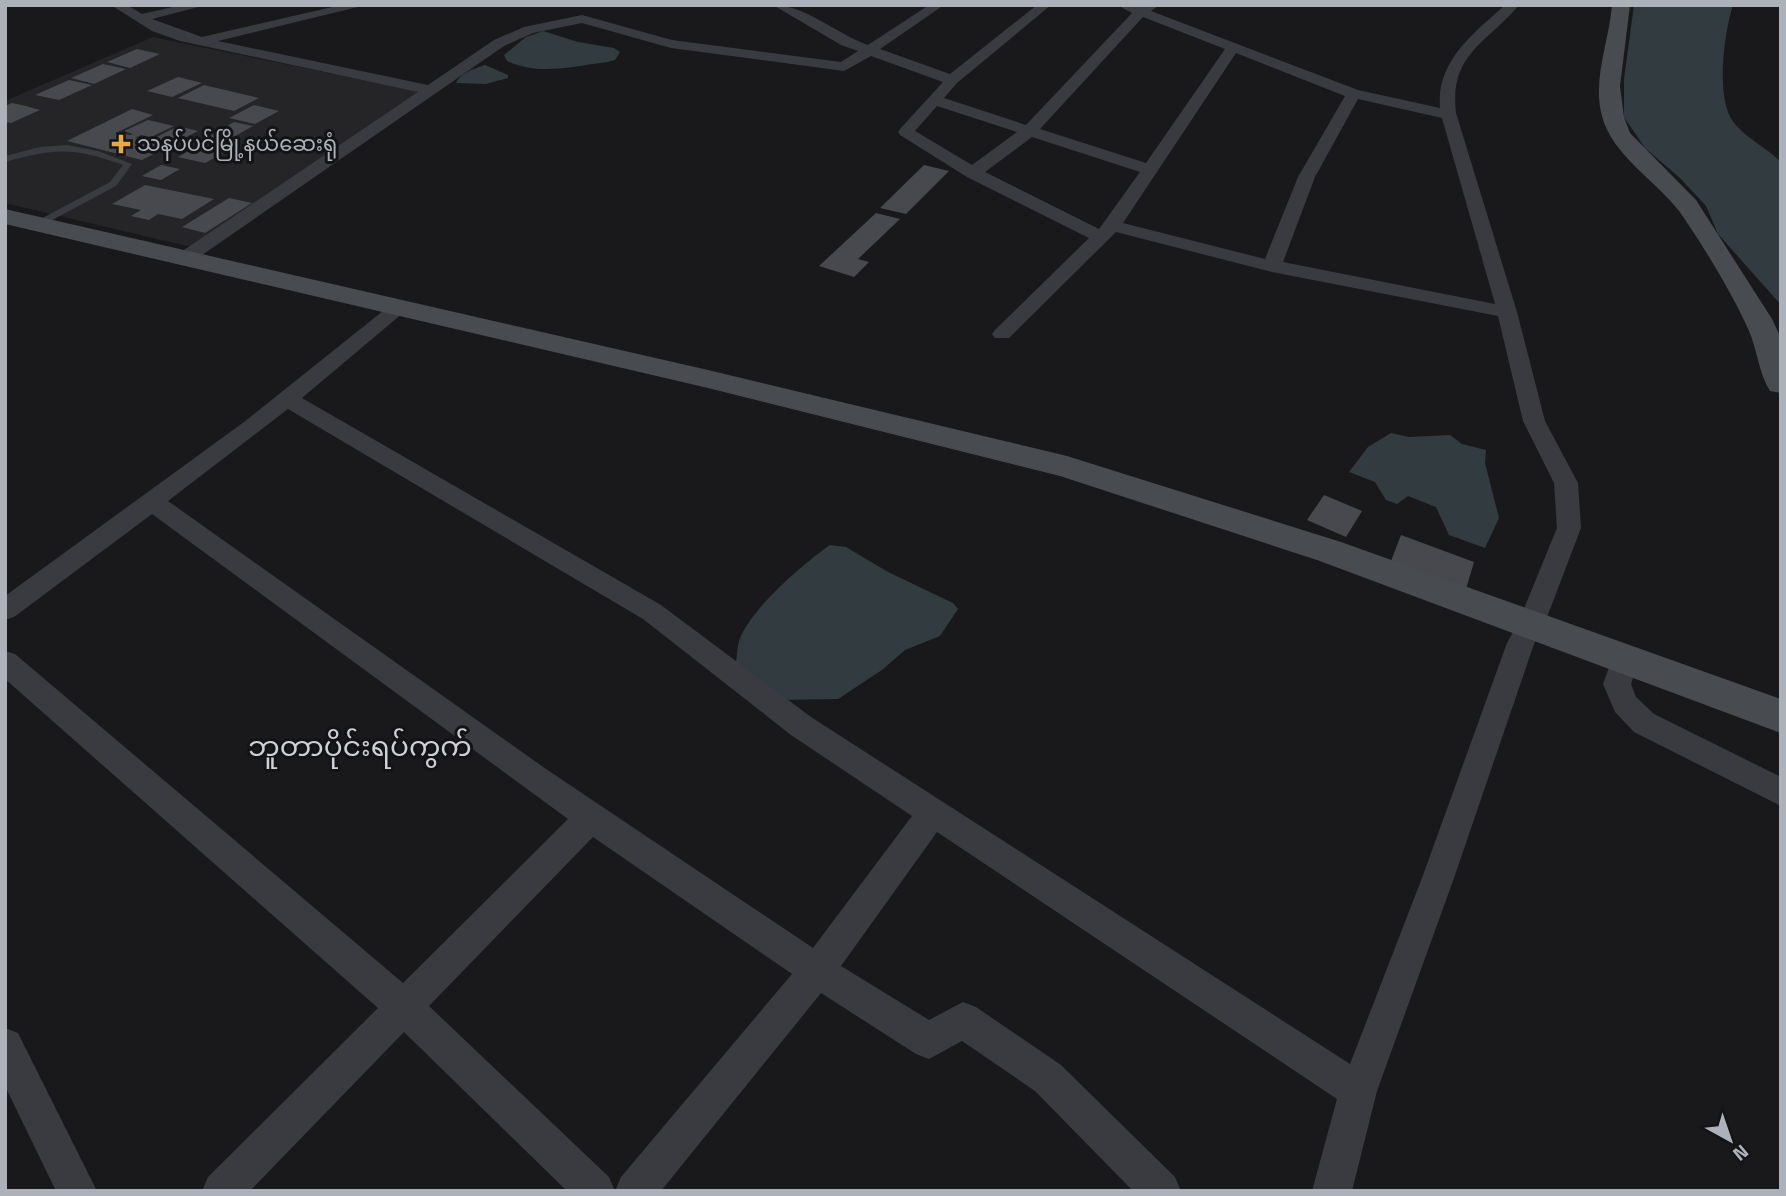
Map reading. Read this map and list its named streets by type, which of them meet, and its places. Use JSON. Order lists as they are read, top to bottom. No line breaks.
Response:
{"districts":["ဘူတာပိုင်းရပ်ကွက်"],"places":{"health":["သနပ်ပင်မြို့နယ်ဆေးရုံ"]},"north":"bottom right"}
